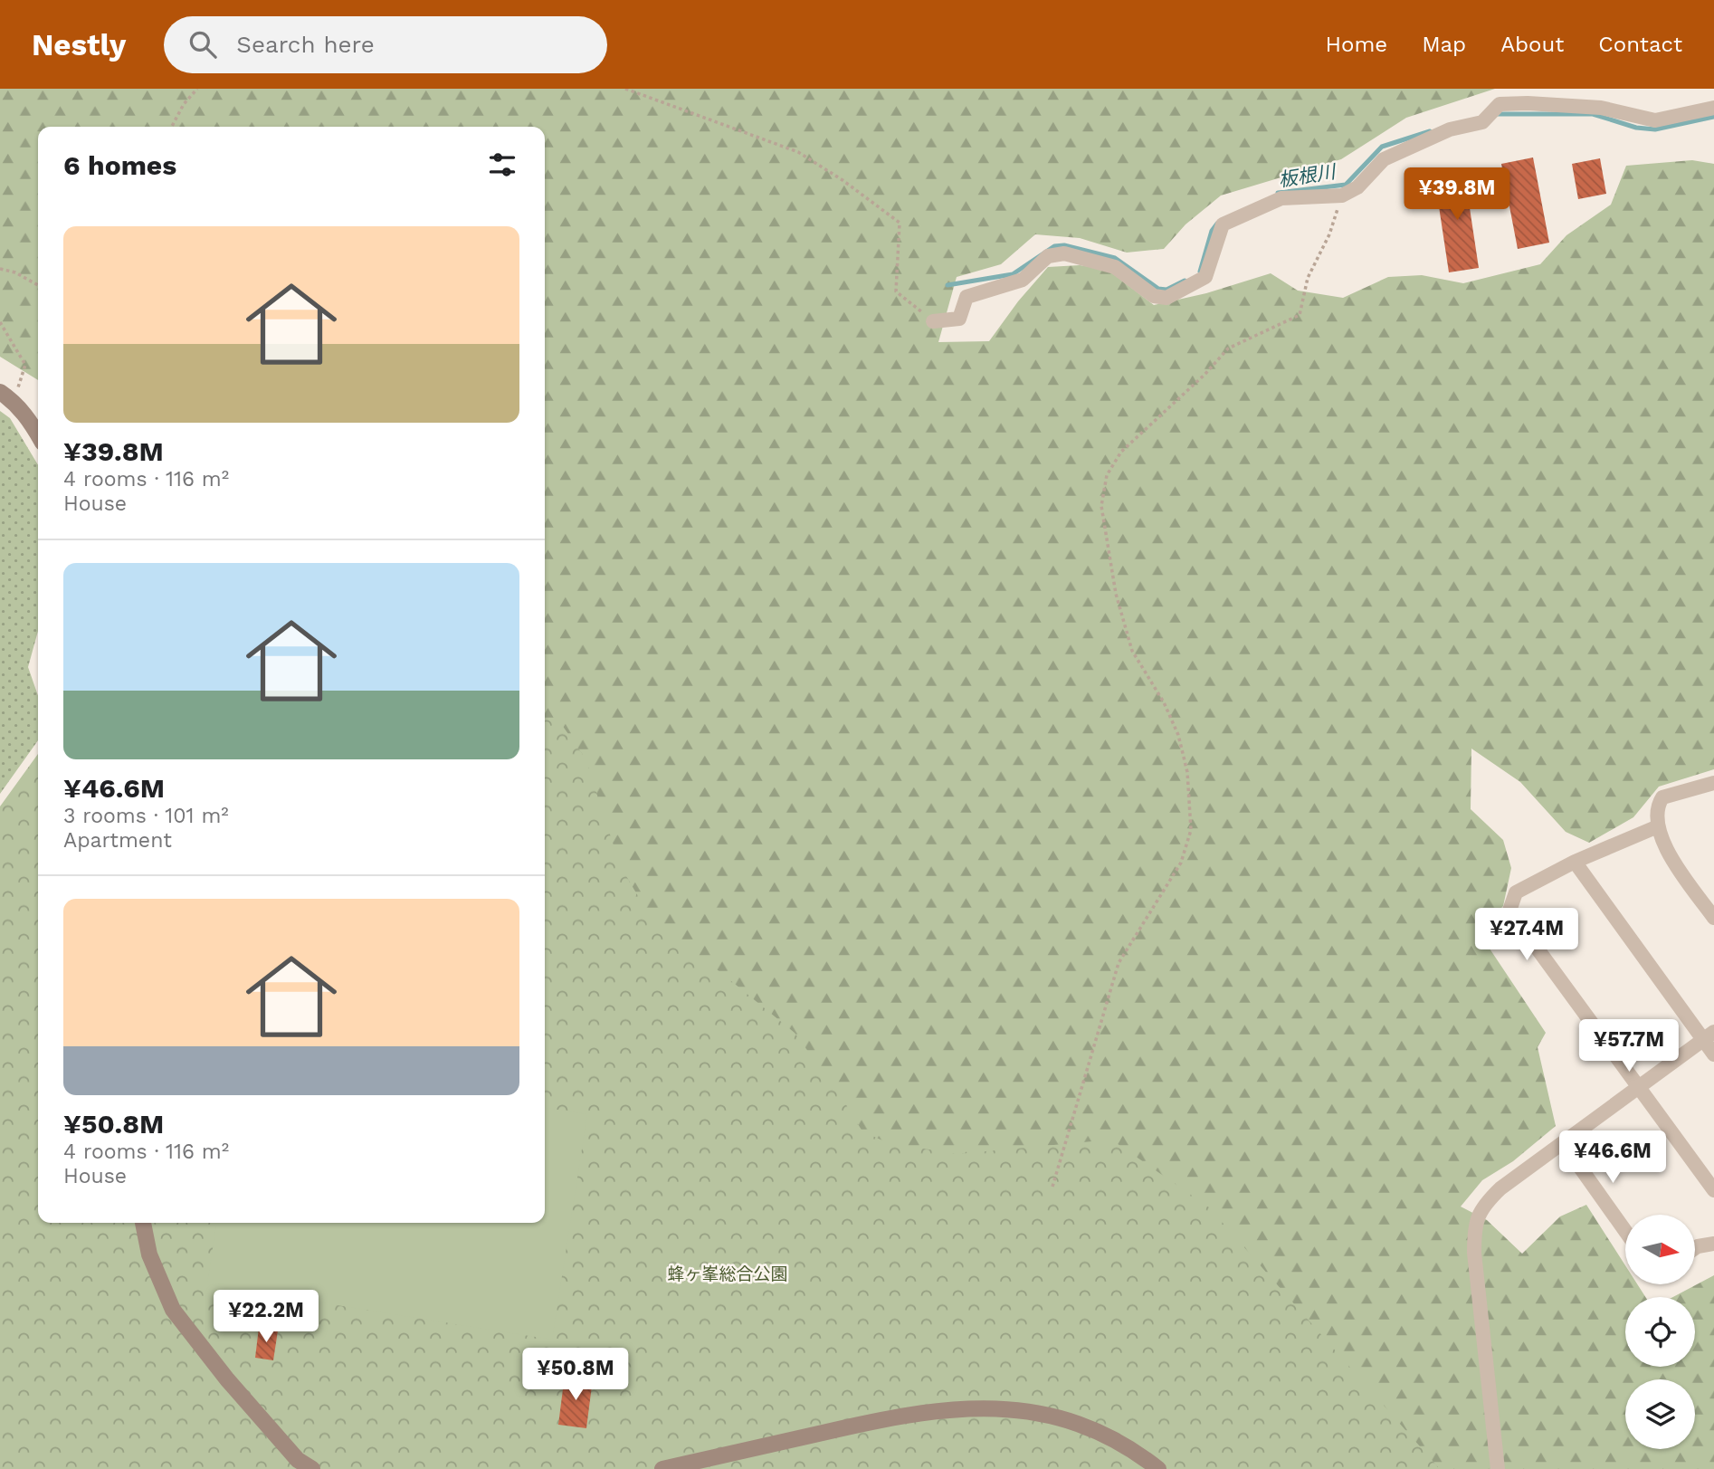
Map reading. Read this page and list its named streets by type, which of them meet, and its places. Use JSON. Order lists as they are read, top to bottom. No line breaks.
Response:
{"water":["板根川"],"parks":["蜂ヶ峯総合公園"],"north":"right","page":{"header":"Nestly","search":"Search here","nav":["Home","Map","About","Contact"],"heading":"6 homes","price":["¥39.8M","¥27.4M","¥57.7M","¥46.6M","¥22.2M","¥50.8M"],"list":[{"name":"¥39.8M","note":"4 rooms · 116 m² · House"},{"name":"¥46.6M","note":"3 rooms · 101 m² · Apartment"},{"name":"¥50.8M","note":"4 rooms · 116 m² · House"}]}}
